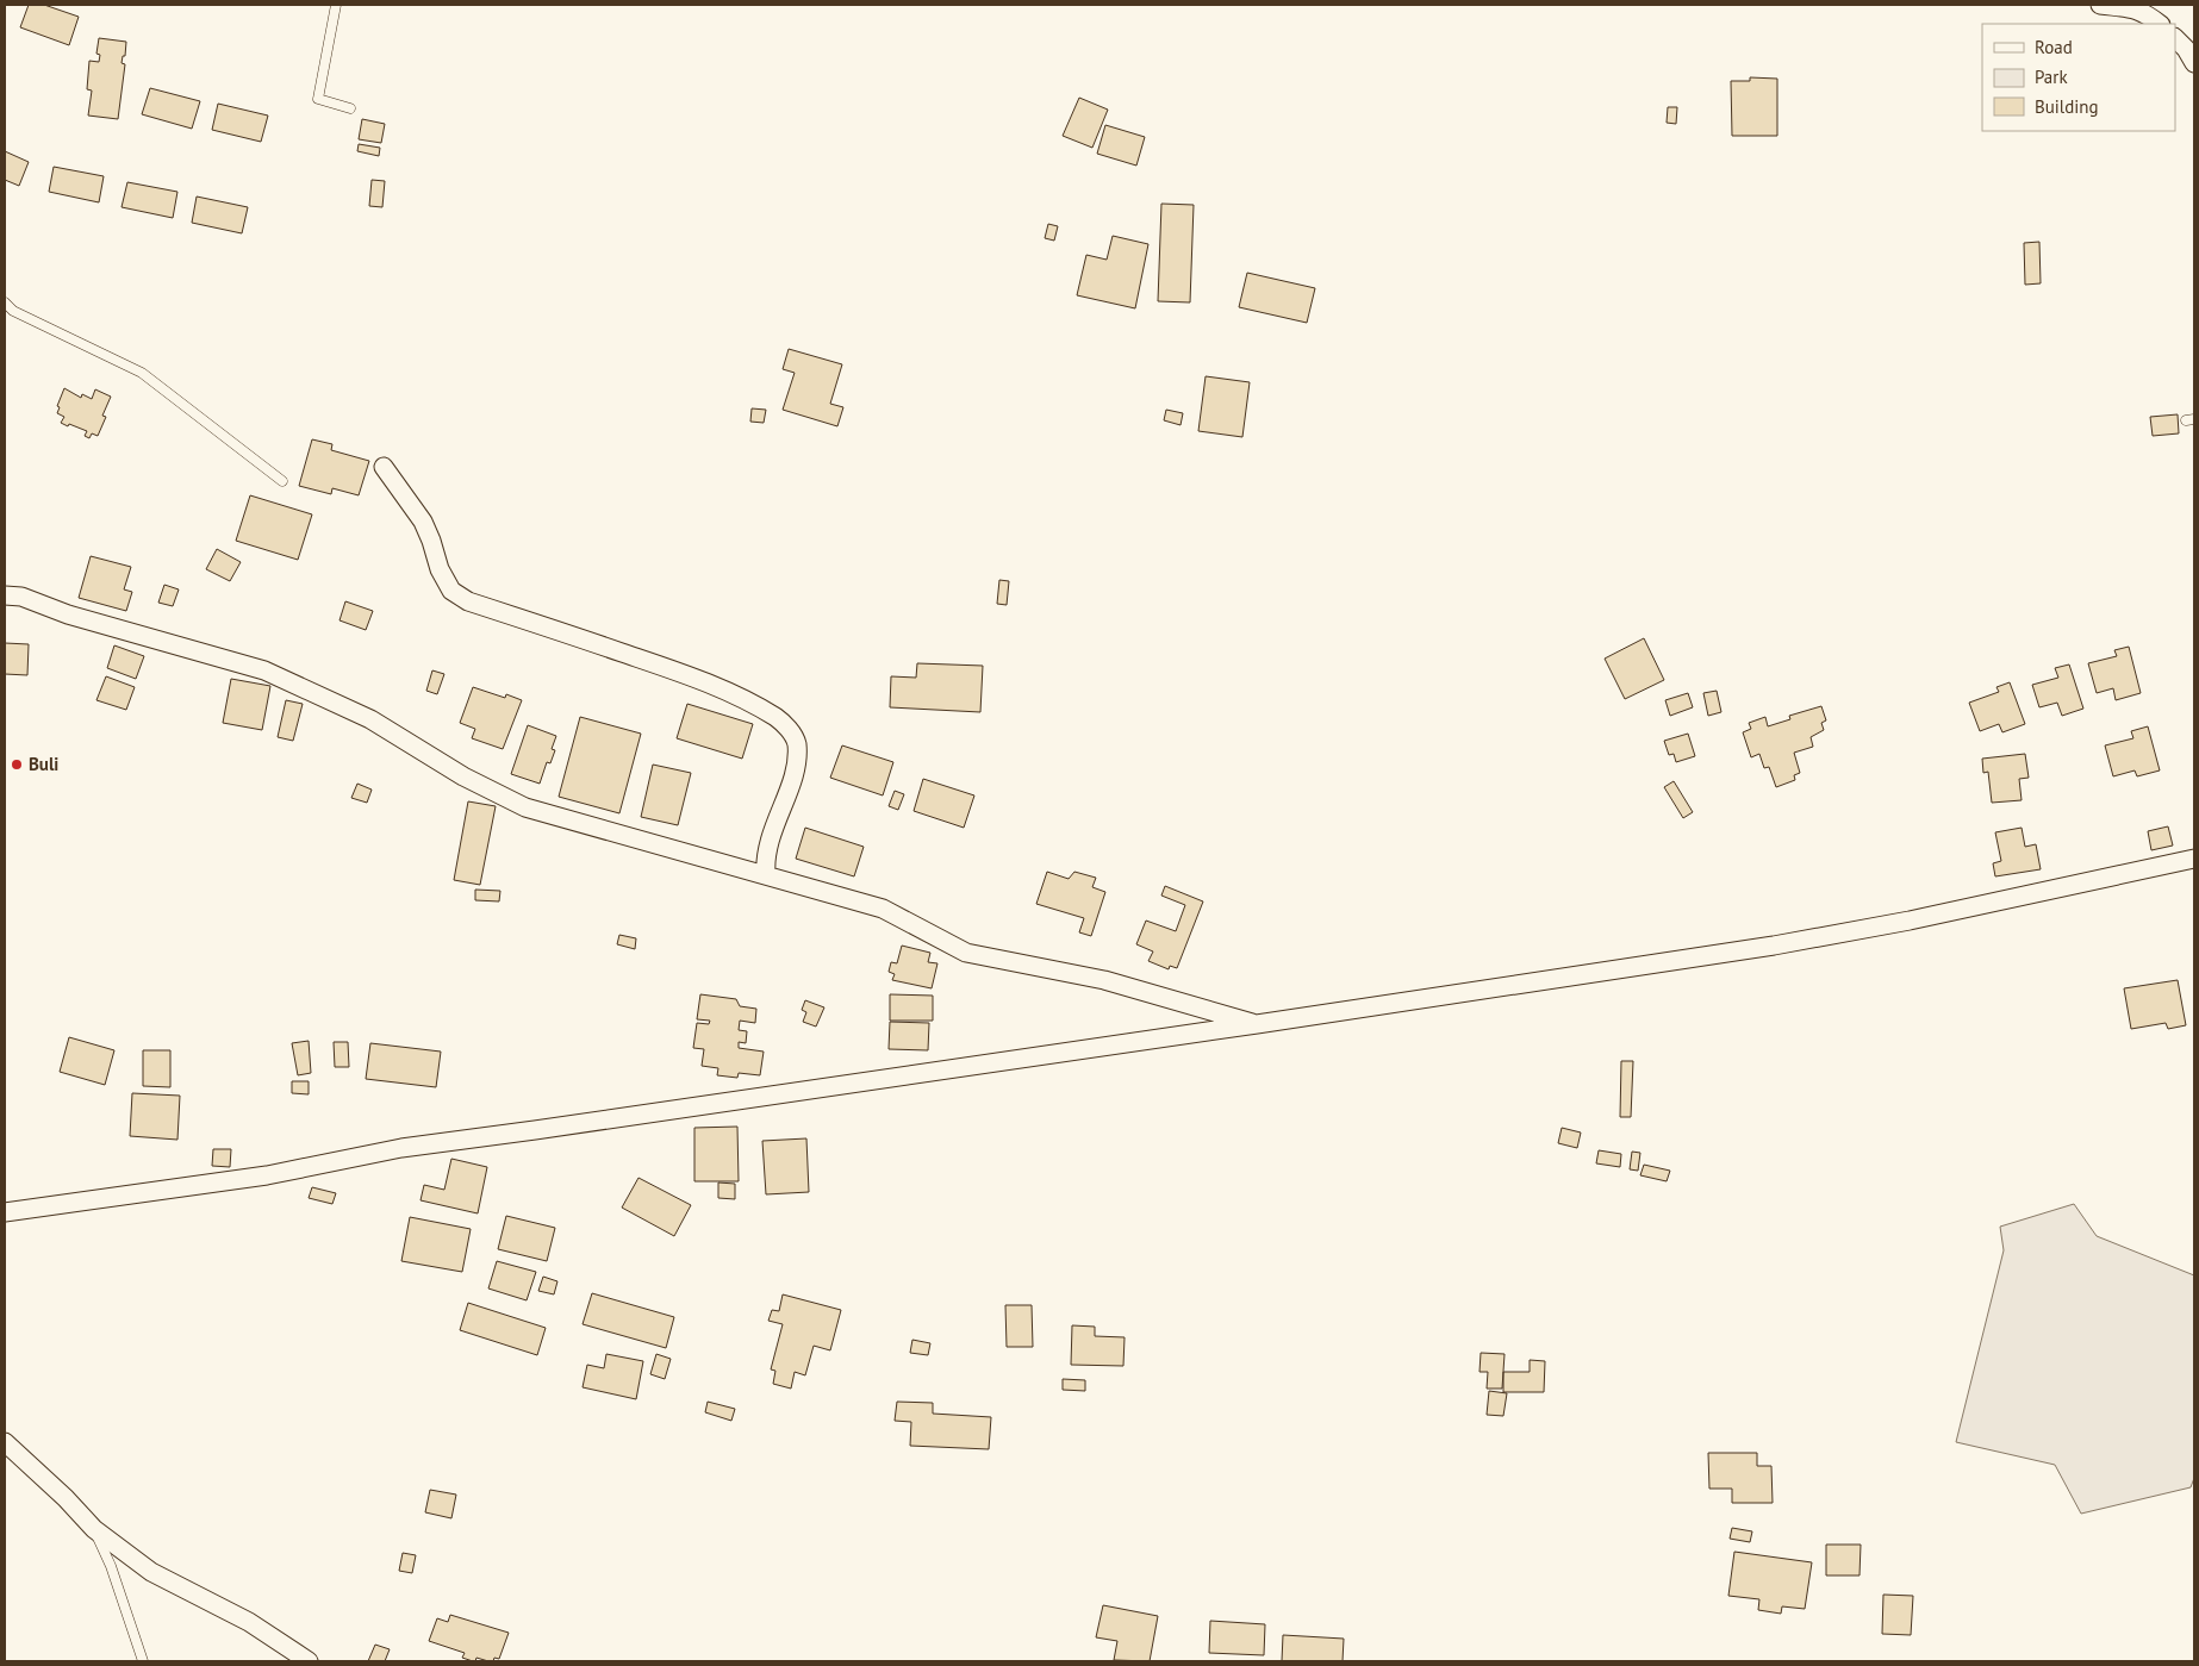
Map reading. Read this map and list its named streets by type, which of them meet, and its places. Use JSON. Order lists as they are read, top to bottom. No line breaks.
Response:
{"places":["Buli"],"legend":["Road","Park","Building"]}
